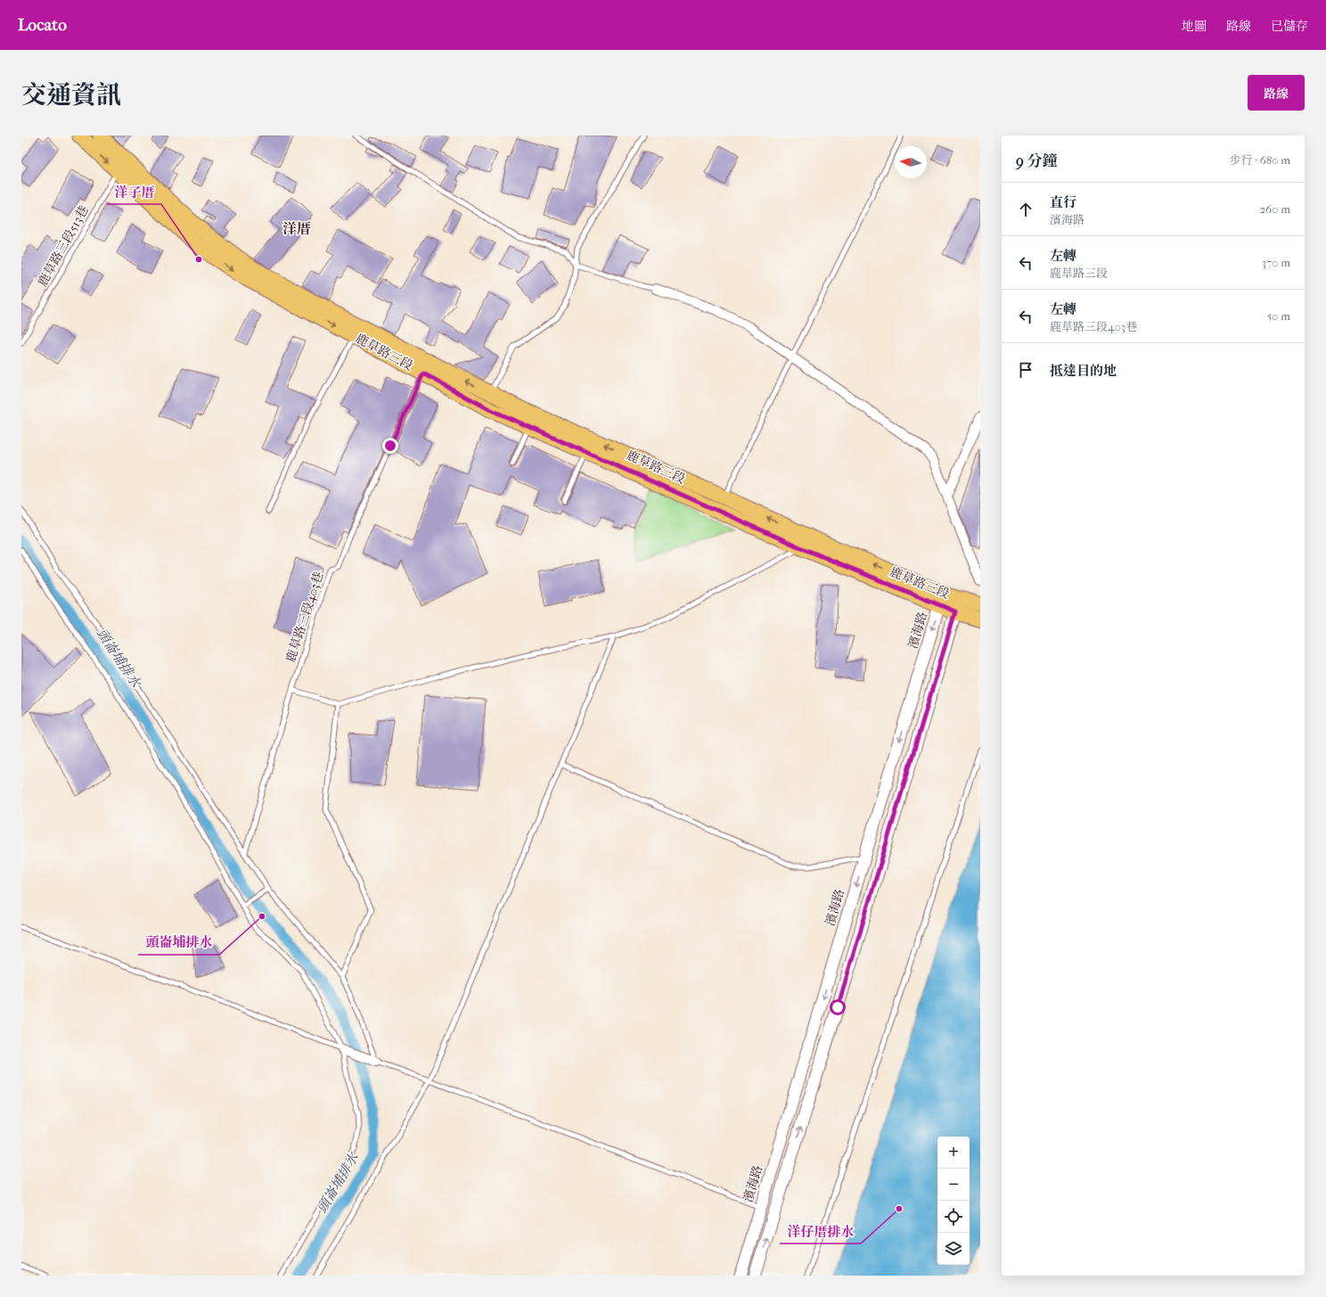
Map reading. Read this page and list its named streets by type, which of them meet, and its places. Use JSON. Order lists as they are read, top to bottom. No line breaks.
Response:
{"streets":{"main road":["鹿草路三段"],"street":["濱海路"],"lane":["鹿草路三段513巷","鹿草路三段403巷"]},"crossings":[["鹿草路三段513巷","鹿草路三段"],["鹿草路三段","鹿草路三段403巷"],["鹿草路三段","濱海路"]],"districts":["洋厝"],"water":["頭崙埔排水"],"places":["洋子厝","頭崙埔排水","洋仔厝排水"],"north":"left","page":{"header":"Locato","nav":["地圖","路線","已儲存"],"title":"交通資訊","buttons":"路線","heading":["9 分鐘","步行 · 680 m"],"list":[["直行","濱海路","260 m"],["左轉","鹿草路三段","370 m"],["左轉","鹿草路三段403巷","50 m"],"抵達目的地"],"map_buttons":["+","−"]}}
